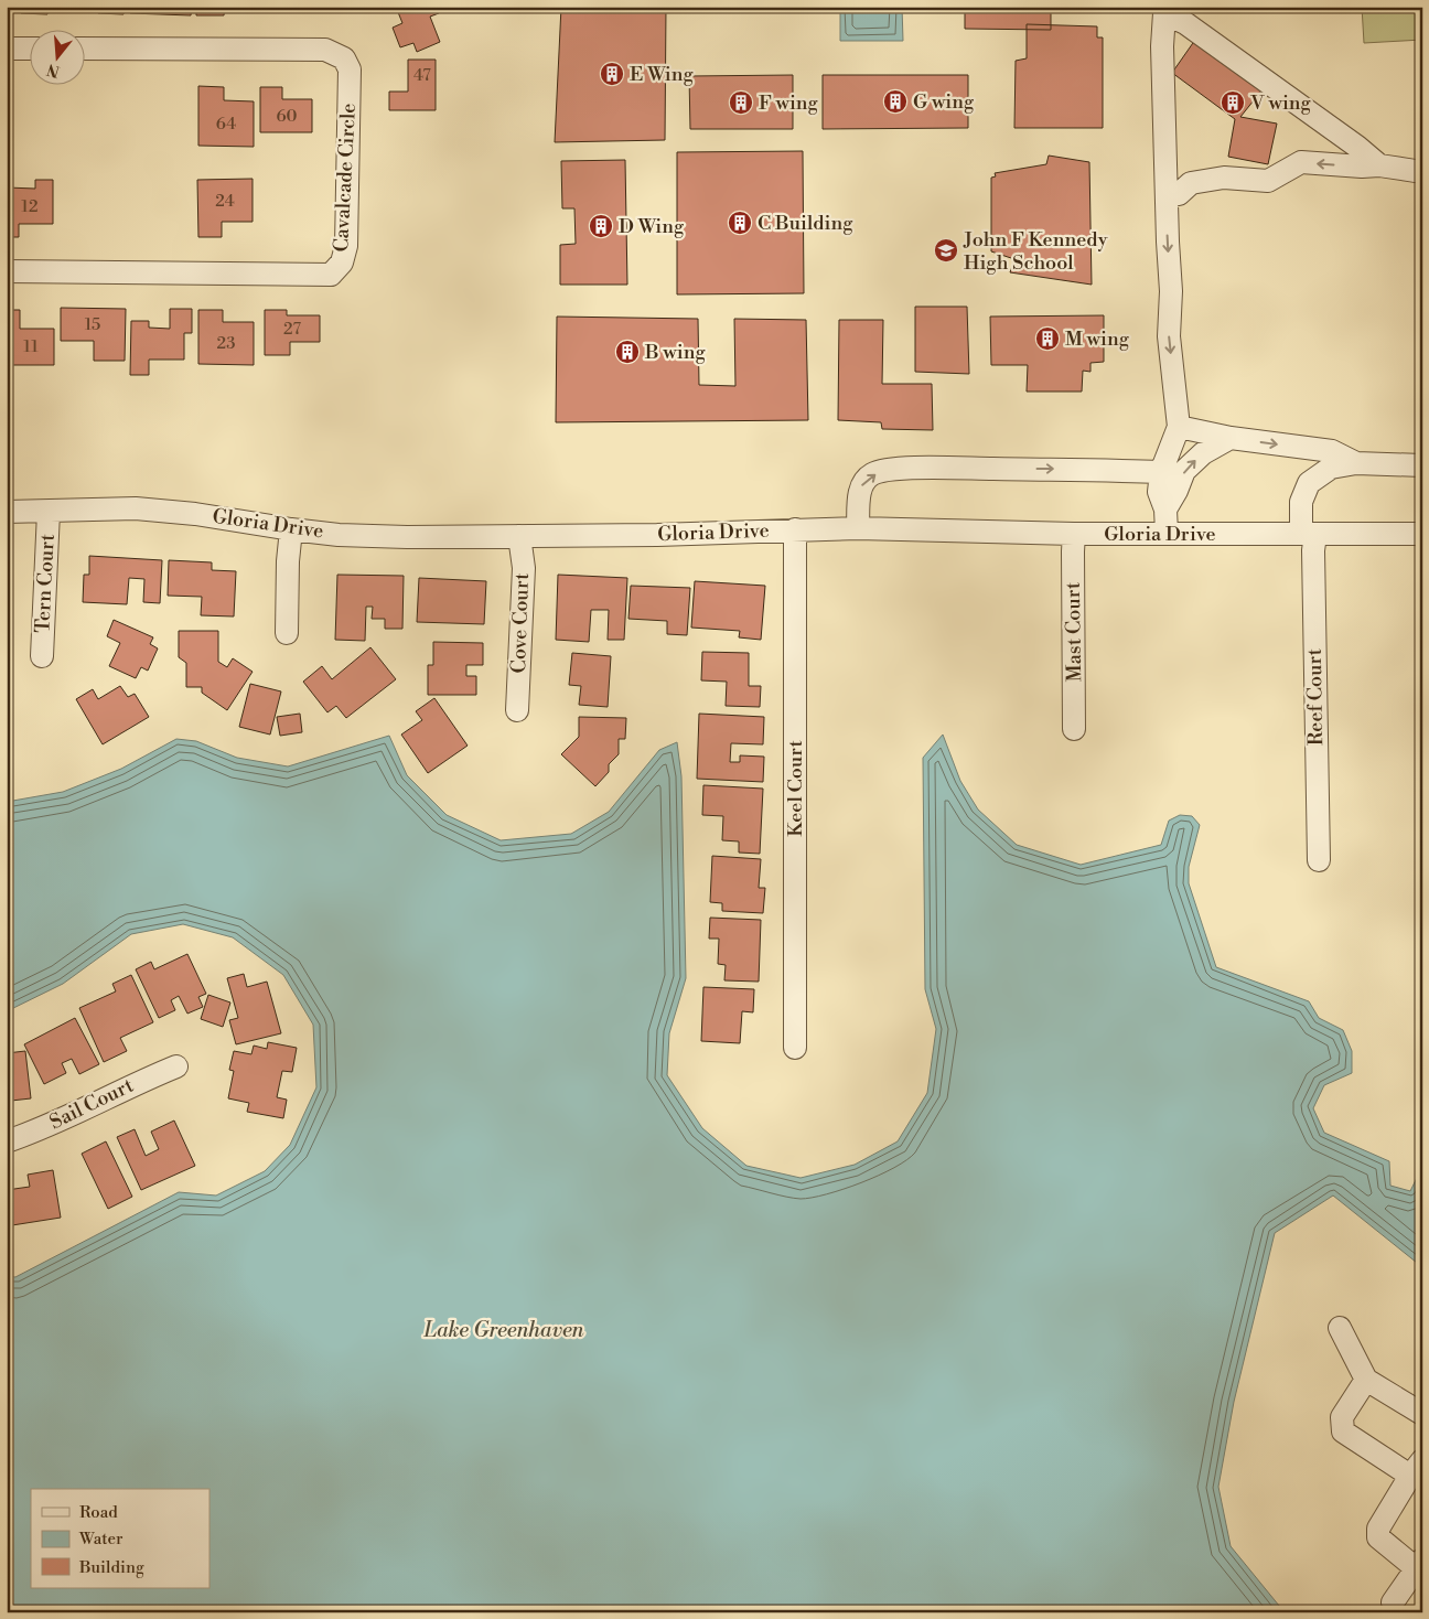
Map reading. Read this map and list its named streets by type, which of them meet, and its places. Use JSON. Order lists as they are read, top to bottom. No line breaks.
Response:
{"streets":{"street":["Cavalcade Circle","Gloria Drive","Tern Court","Cove Court","Mast Court","Reef Court","Keel Court","Sail Court"]},"crossings":[["Gloria Drive","Tern Court"],["Gloria Drive","Cove Court"],["Gloria Drive","Mast Court"],["Gloria Drive","Reef Court"],["Gloria Drive","Keel Court"]],"water":["Lake Greenhaven"],"places":{"building":["E Wing","G wing","F wing","V wing","C Building","D Wing","M wing","B wing"],"school or university":["John F Kennedy High School"]},"house_numbers":["47","60","64","24","12","15","27","23","11"],"legend":["Road","Water","Building"],"north":"bottom"}
